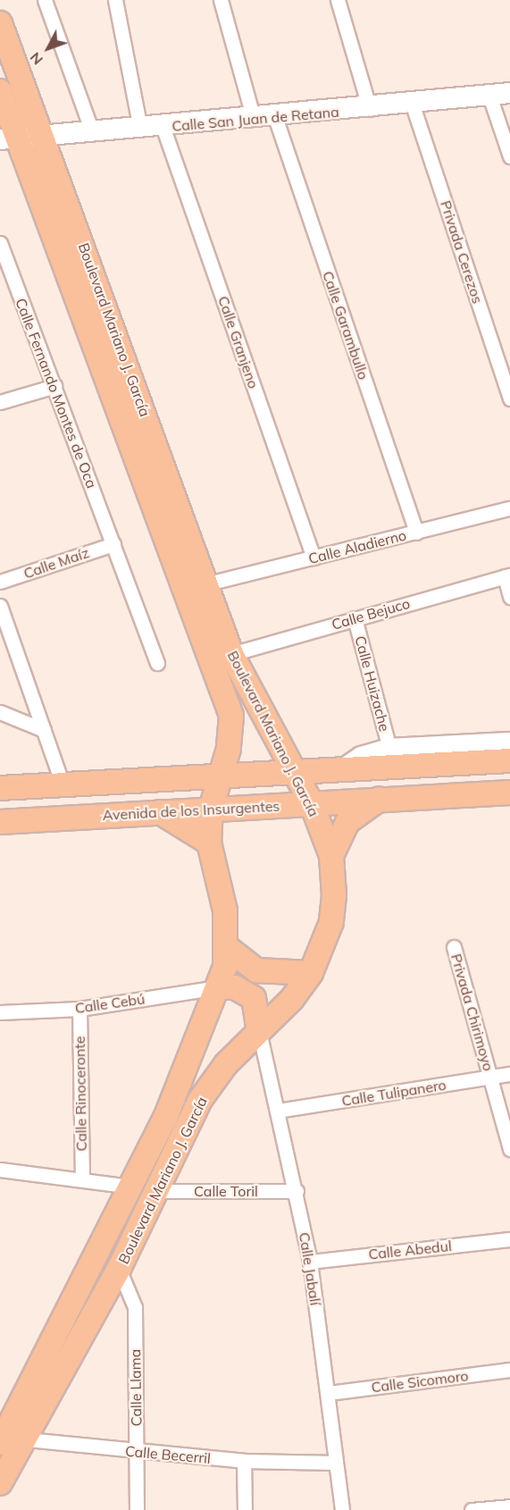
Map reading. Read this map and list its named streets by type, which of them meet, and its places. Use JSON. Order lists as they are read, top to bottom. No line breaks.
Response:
{"streets":{"main road":["Boulevard Mariano J. García","Avenida de los Insurgentes"],"street":["Calle San Juan de Retana","Privada Cerezos","Calle Garambullo","Calle Granjeno","Calle Fernando Montes de Oca","Calle Aladierno","Calle Maíz","Calle Bejuco","Calle Huizache","Calle Cebú","Privada Chirimoyo","Calle Tulipanero","Calle Rinoceronte","Calle Toril","Calle Abedul","Calle Jabalí","Calle Sicomoro","Calle Llama","Calle Becerril"]},"crossings":[["Calle San Juan de Retana","Privada Cerezos"],["Calle San Juan de Retana","Calle Garambullo"],["Calle San Juan de Retana","Boulevard Mariano J. García"],["Calle San Juan de Retana","Calle Granjeno"],["Calle Garambullo","Calle Aladierno"],["Boulevard Mariano J. García","Calle Aladierno"],["Boulevard Mariano J. García","Calle Bejuco"],["Boulevard Mariano J. García","Avenida de los Insurgentes"],["Boulevard Mariano J. García","Calle Cebú"],["Boulevard Mariano J. García","Calle Toril"],["Boulevard Mariano J. García","Calle Jabalí"],["Boulevard Mariano J. García","Calle Llama"],["Boulevard Mariano J. García","Calle Becerril"],["Calle Granjeno","Calle Aladierno"],["Calle Fernando Montes de Oca","Calle Maíz"],["Calle Bejuco","Calle Huizache"],["Calle Cebú","Calle Rinoceronte"],["Privada Chirimoyo","Calle Tulipanero"],["Calle Tulipanero","Calle Jabalí"],["Calle Toril","Calle Jabalí"],["Calle Abedul","Calle Jabalí"],["Calle Jabalí","Calle Sicomoro"],["Calle Jabalí","Calle Becerril"],["Calle Llama","Calle Becerril"]],"north":"bottom left"}
